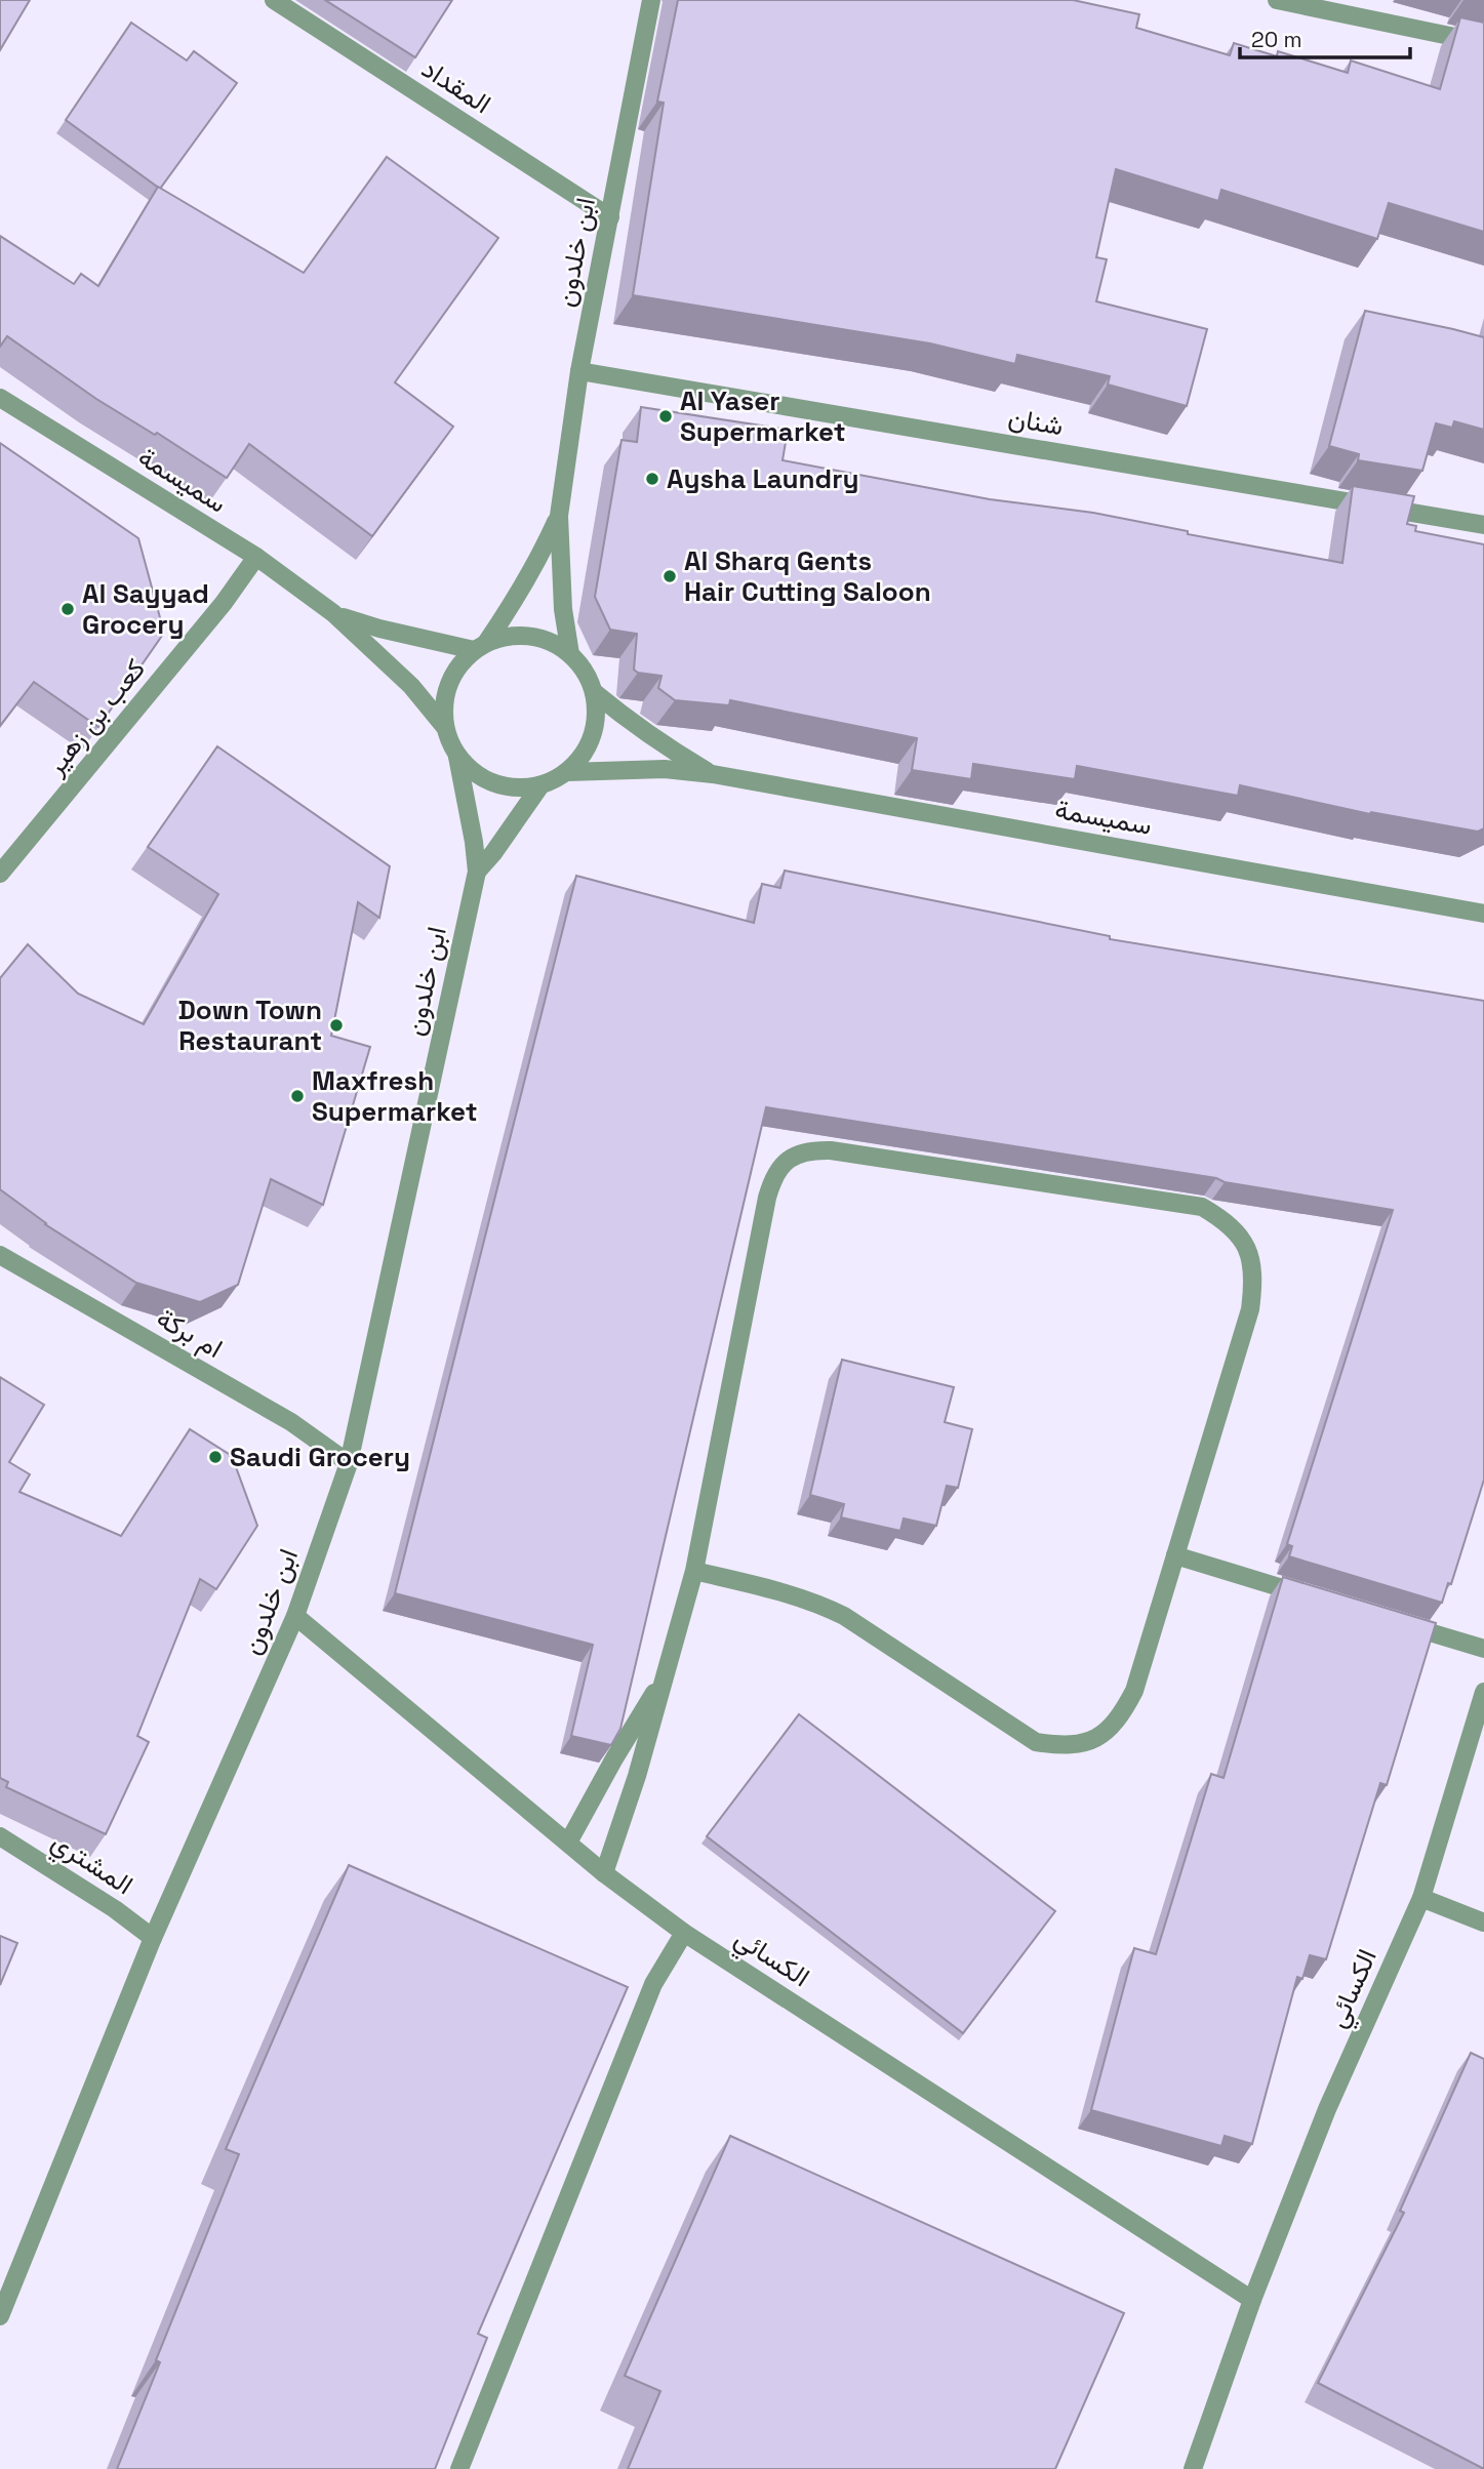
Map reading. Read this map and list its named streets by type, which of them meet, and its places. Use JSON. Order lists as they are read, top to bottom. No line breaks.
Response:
{"streets":{"street":["المقداد","ابن خلدون","شنان","سميسمة","كعب بن زهير","ام بركة","المشتري","الكسائي"]},"crossings":[["المقداد","ابن خلدون"],["ابن خلدون","شنان"],["ابن خلدون","سميسمة"],["ابن خلدون","ام بركة"],["ابن خلدون","المشتري"],["ابن خلدون","الكسائي"],["سميسمة","كعب بن زهير"]],"places":["Al Yaser Supermarket","Aysha Laundry","Al Sharq Gents Hair Cutting Saloon","Al Sayyad Grocery","Down Town Restaurant","Maxfresh Supermarket","Saudi Grocery"],"scale_bar":"20 m"}
